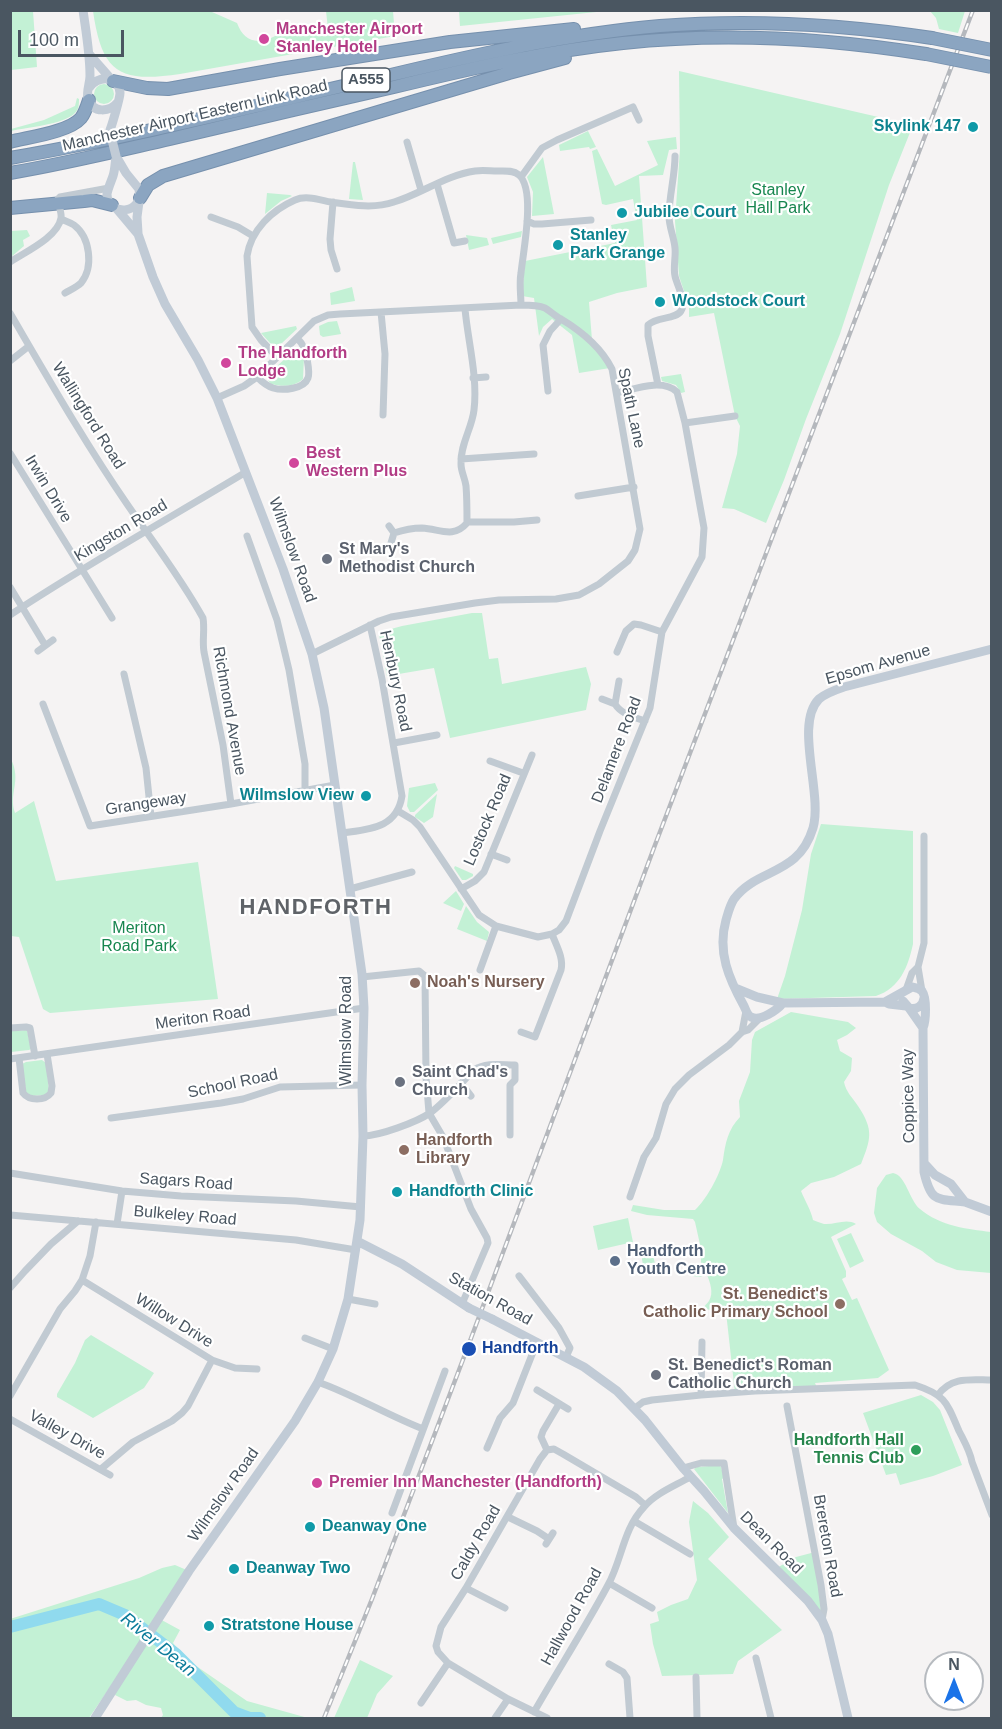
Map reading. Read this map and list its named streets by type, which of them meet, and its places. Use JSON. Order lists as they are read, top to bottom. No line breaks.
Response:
{"streets":{"highway":["A555","Manchester Airport Eastern Link Road"],"main road":["Wilmslow Road","Epsom Avenue","Coppice Way","Station Road","Dean Road"],"street":["Spath Lane","Wallingford Road","Irwin Drive","Kingston Road","Henbury Road","Richmond Avenue","Delamere Road","Grangeway","Lostock Road","Meriton Road","School Road","Sagars Road","Bulkeley Road","Willow Drive","Valley Drive","Caldy Road","Brereton Road","Hallwood Road"]},"crossings":[["A555","Manchester Airport Eastern Link Road"],["A555","Wilmslow Road"],["Spath Lane","Wilmslow Road"],["Spath Lane","Henbury Road"],["Wallingford Road","Kingston Road"],["Wallingford Road","Richmond Avenue"],["Irwin Drive","Kingston Road"],["Kingston Road","Wilmslow Road"],["Kingston Road","Richmond Avenue"],["Wilmslow Road","Grangeway"],["Wilmslow Road","Meriton Road"],["Wilmslow Road","School Road"],["Wilmslow Road","Sagars Road"],["Wilmslow Road","Bulkeley Road"],["Wilmslow Road","Station Road"],["Richmond Avenue","Grangeway"],["Bulkeley Road","Station Road"],["Station Road","Dean Road"],["Dean Road","Brereton Road"],["Dean Road","Hallwood Road"]],"districts":["HANDFORTH"],"water":["River Dean"],"parks":["Stanley Hall Park","Meriton Road Park"],"places":["Manchester Airport Stanley Hotel","Skylink 147","Jubilee Court","Stanley Park Grange","Woodstock Court","The Handforth Lodge","Best Western Plus","St Mary's Methodist Church","Wilmslow View","Noah's Nursery","Saint Chad's Church","Handforth Library","Handforth Clinic","Handforth Youth Centre","St. Benedict's Catholic Primary School","Handforth","St. Benedict's Roman Catholic Church","Handforth Hall Tennis Club","Premier Inn Manchester (Handforth)","Deanway One","Deanway Two","Stratstone House"],"scale_bar":"100 m","north":"top"}
